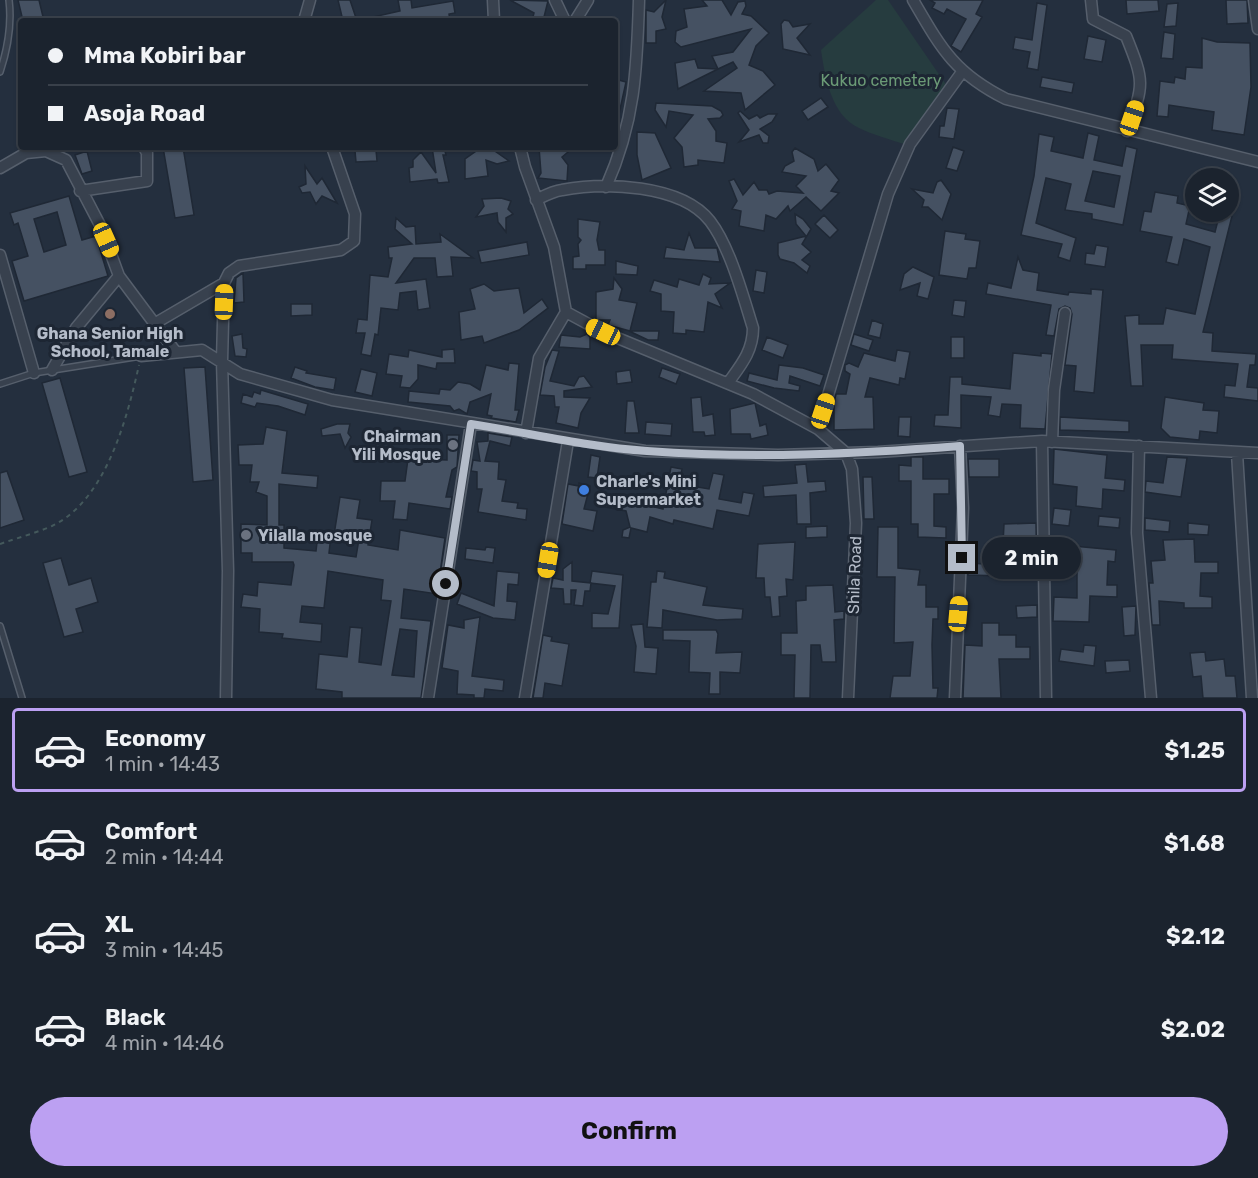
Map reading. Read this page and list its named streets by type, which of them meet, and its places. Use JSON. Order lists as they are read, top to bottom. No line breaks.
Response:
{"streets":{"street":["Shila Road"]},"parks":["Kukuo cemetery"],"places":["Ghana Senior High School, Tamale","Chairman Yili Mosque","Charle's Mini Supermarket","Yilalla mosque"],"page":{"banner":["Mma Kobiri bar","Asoja Road"],"bubble":"2 min","list":[{"name":"Economy","note":"1 min · 14:43","value":"$1.25"},{"name":"Comfort","note":"2 min · 14:44","value":"$1.68"},{"name":"XL","note":"3 min · 14:45","value":"$2.12"},{"name":"Black","note":"4 min · 14:46","value":"$2.02"}],"buttons":"Confirm"}}
